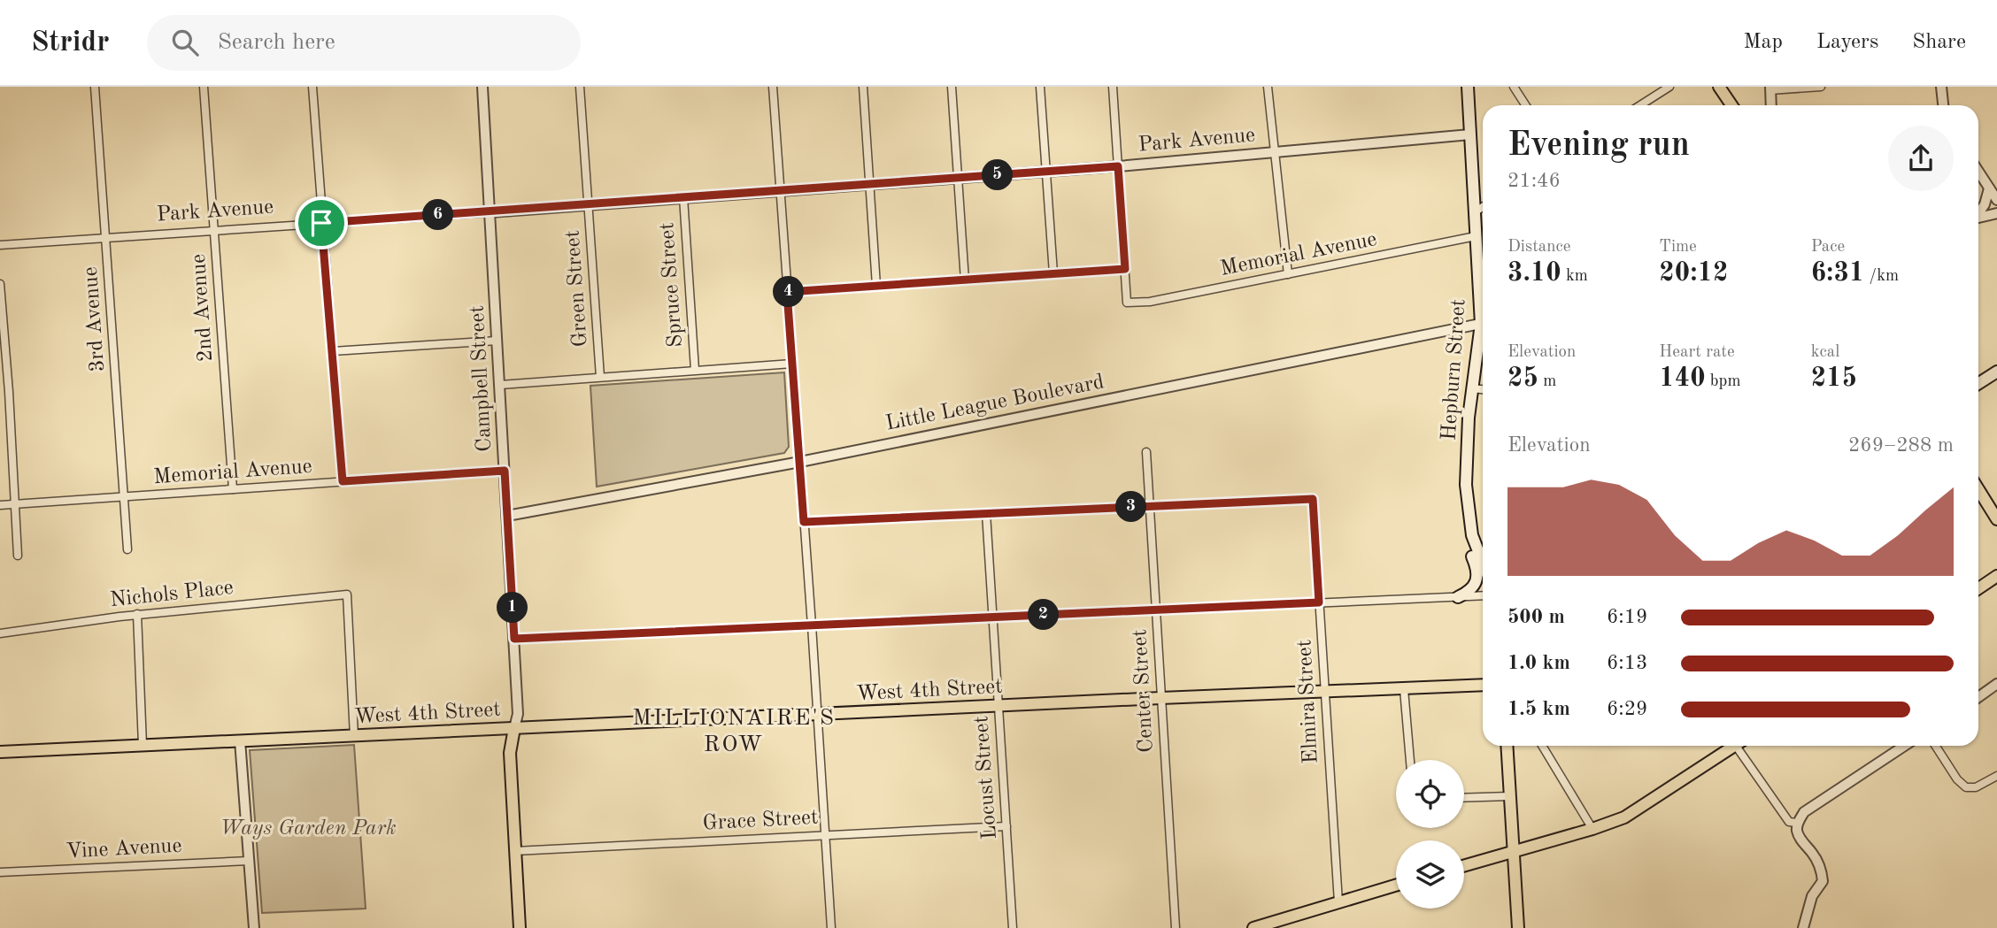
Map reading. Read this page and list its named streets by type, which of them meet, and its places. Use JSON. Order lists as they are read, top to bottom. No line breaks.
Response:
{"streets":{"main road":["Hepburn Street","Campbell Street","West 4th Street"],"street":["Park Avenue","Memorial Avenue","Spruce Street","Green Street","2nd Avenue","3rd Avenue","Little League Boulevard","Nichols Place","Center Street","Elmira Street","Locust Street","Grace Street","Vine Avenue"]},"crossings":[["Park Avenue","Spruce Street"],["Park Avenue","Green Street"],["Park Avenue","2nd Avenue"],["Park Avenue","3rd Avenue"],["Park Avenue","Hepburn Street"],["Park Avenue","Campbell Street"],["Memorial Avenue","2nd Avenue"],["Memorial Avenue","3rd Avenue"],["Memorial Avenue","Hepburn Street"],["Memorial Avenue","Campbell Street"],["Campbell Street","Little League Boulevard"],["Campbell Street","West 4th Street"],["Campbell Street","Grace Street"],["Nichols Place","West 4th Street"],["West 4th Street","Center Street"],["West 4th Street","Elmira Street"],["West 4th Street","Locust Street"],["Center Street","Elmira Street"],["Locust Street","Grace Street"]],"districts":["MILLIONAIRE'S ROW"],"parks":["Ways Garden Park"],"page":{"header":"Stridr","search":"Search here","nav":["Map","Layers","Share"],"heading":["Evening run","21:46"],"pins":["5","6","4","3","1","2"],"stats":[["Distance","3.10 km"],["Time","20:12"],["Pace","6:31 /km"],["Elevation","25 m"],["Heart rate","140 bpm"],["kcal","215"]],"chart":["Elevation","269–288 m"],"list":[{"name":"500 m","note":"6:19"},{"name":"1.0 km","note":"6:13"},{"name":"1.5 km","note":"6:29"}]}}
